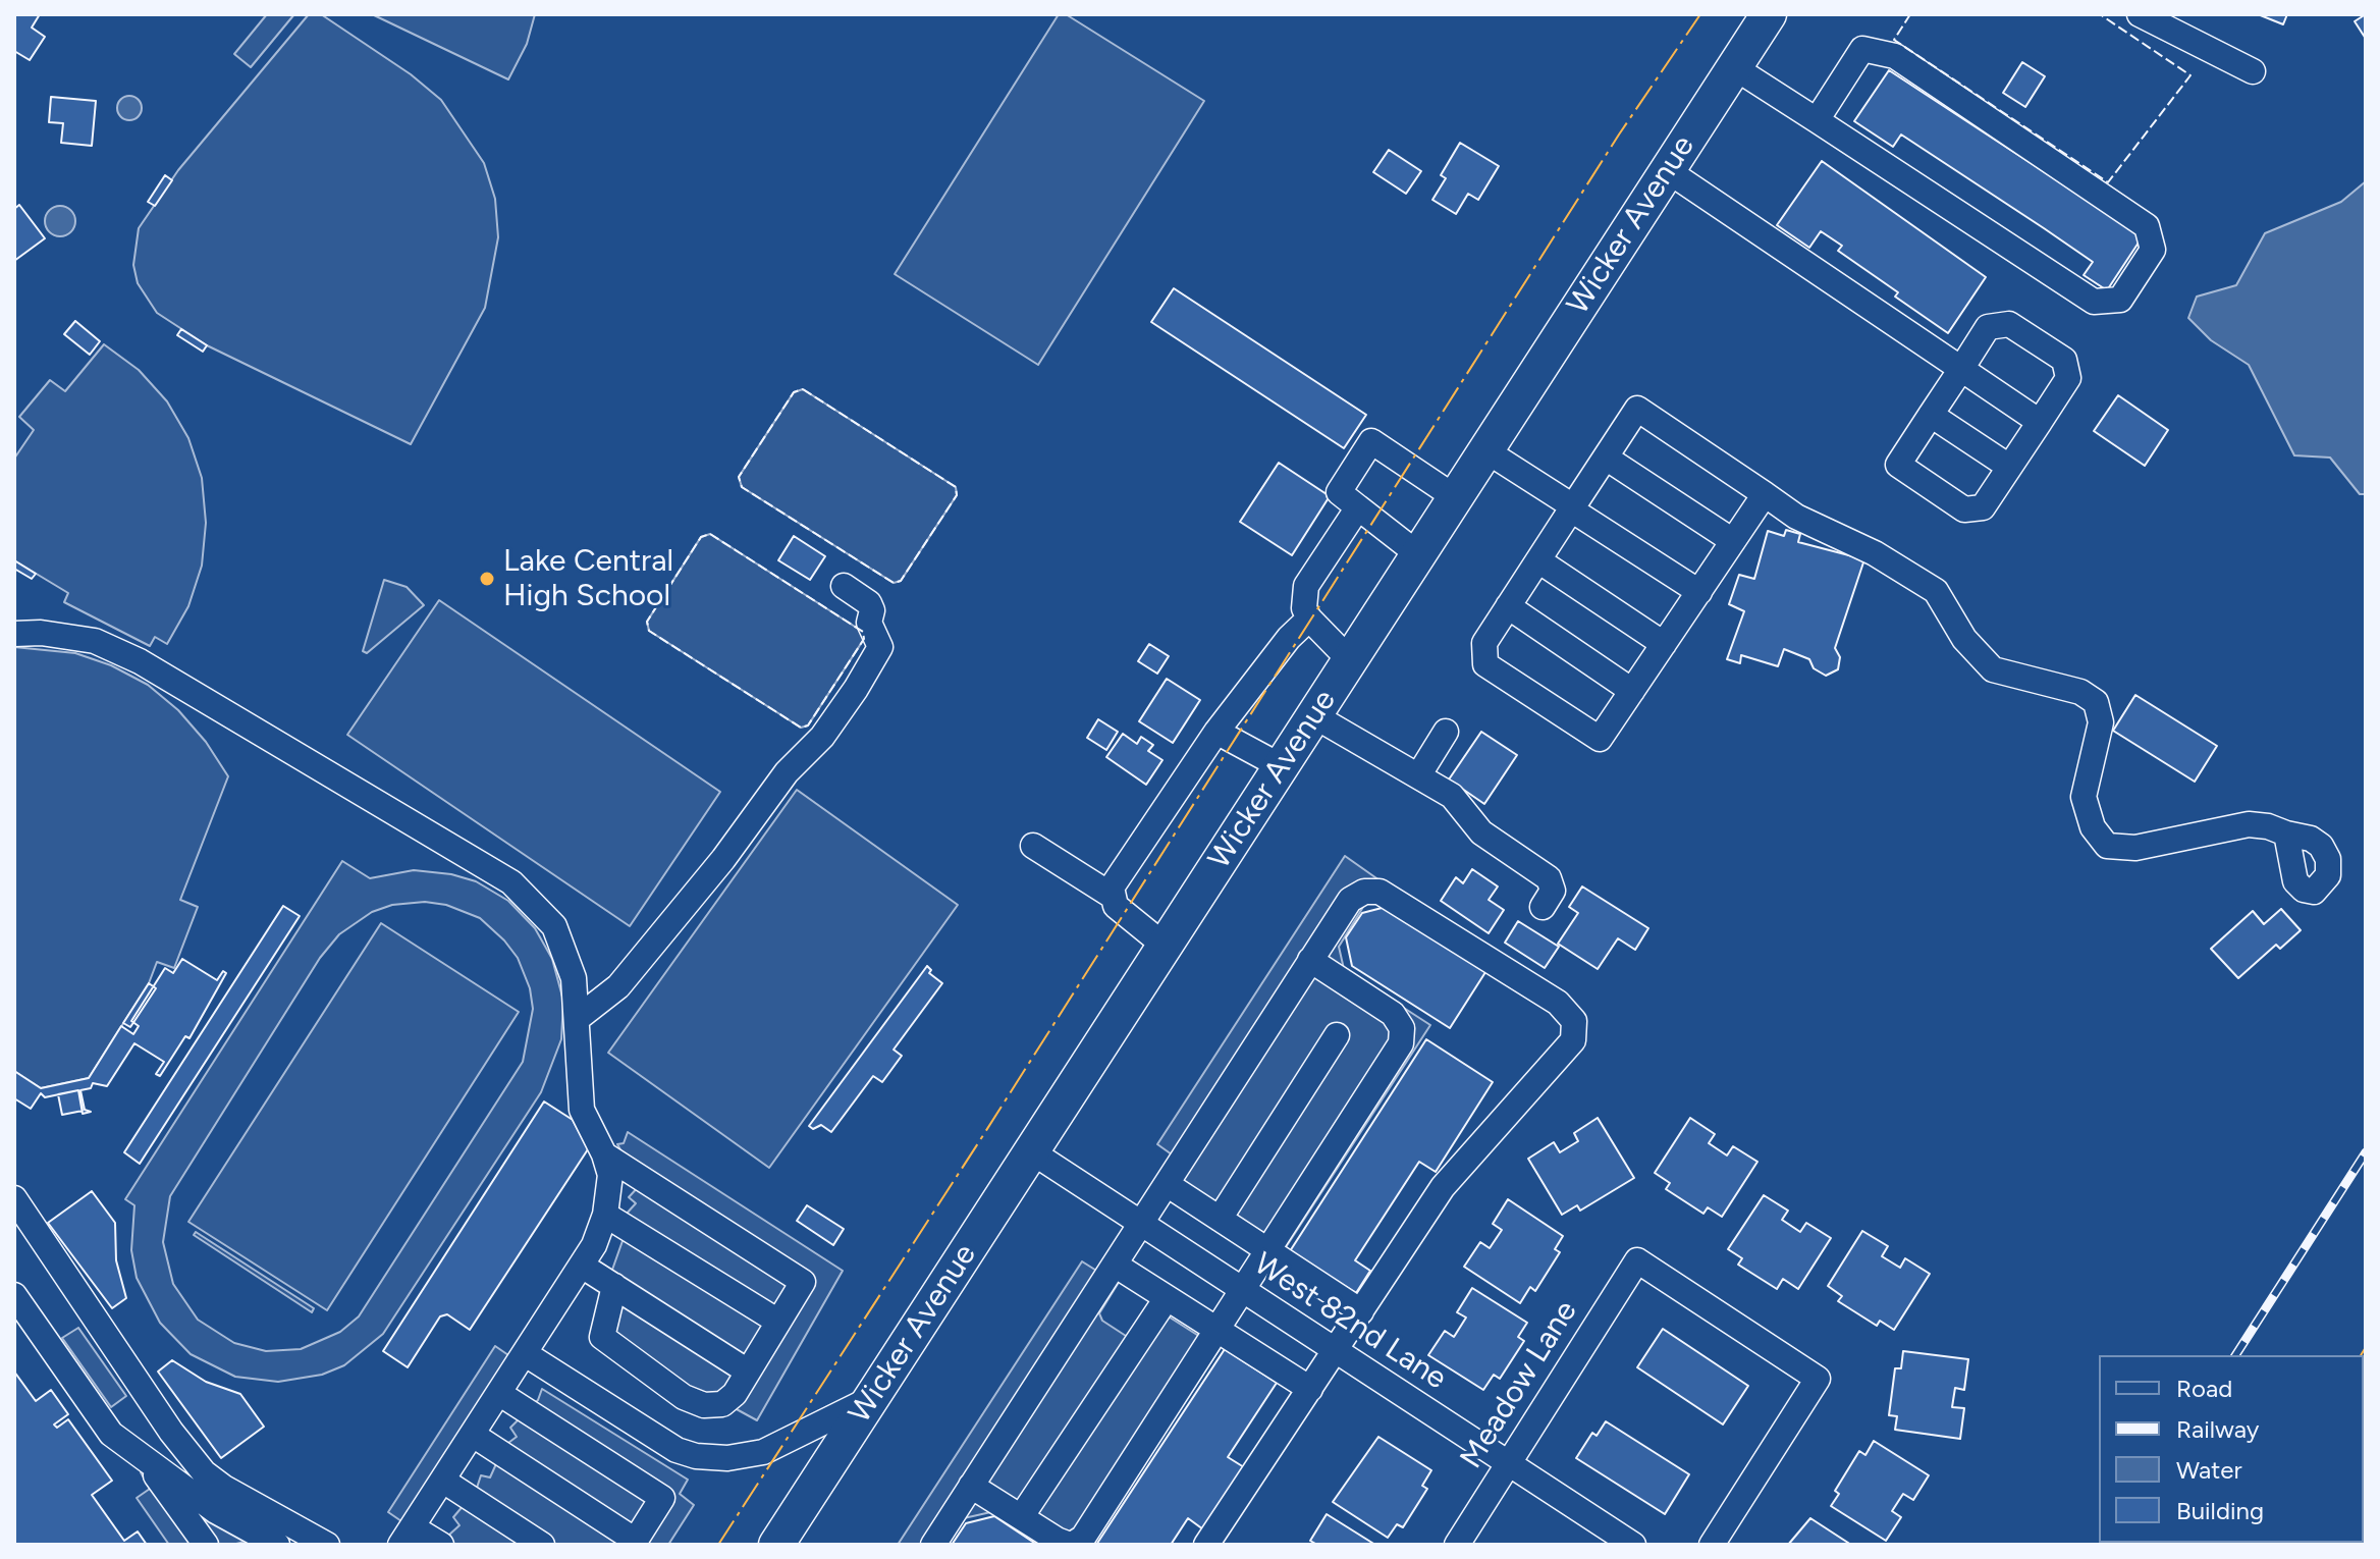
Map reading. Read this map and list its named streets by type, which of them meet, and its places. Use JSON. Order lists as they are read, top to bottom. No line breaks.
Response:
{"streets":{"highway":["Wicker Avenue"],"street":["West 82nd Lane","Meadow Lane"]},"crossings":[["Wicker Avenue","West 82nd Lane"],["West 82nd Lane","Meadow Lane"]],"places":["Lake Central High School"],"legend":["Road","Railway","Water","Building"]}
